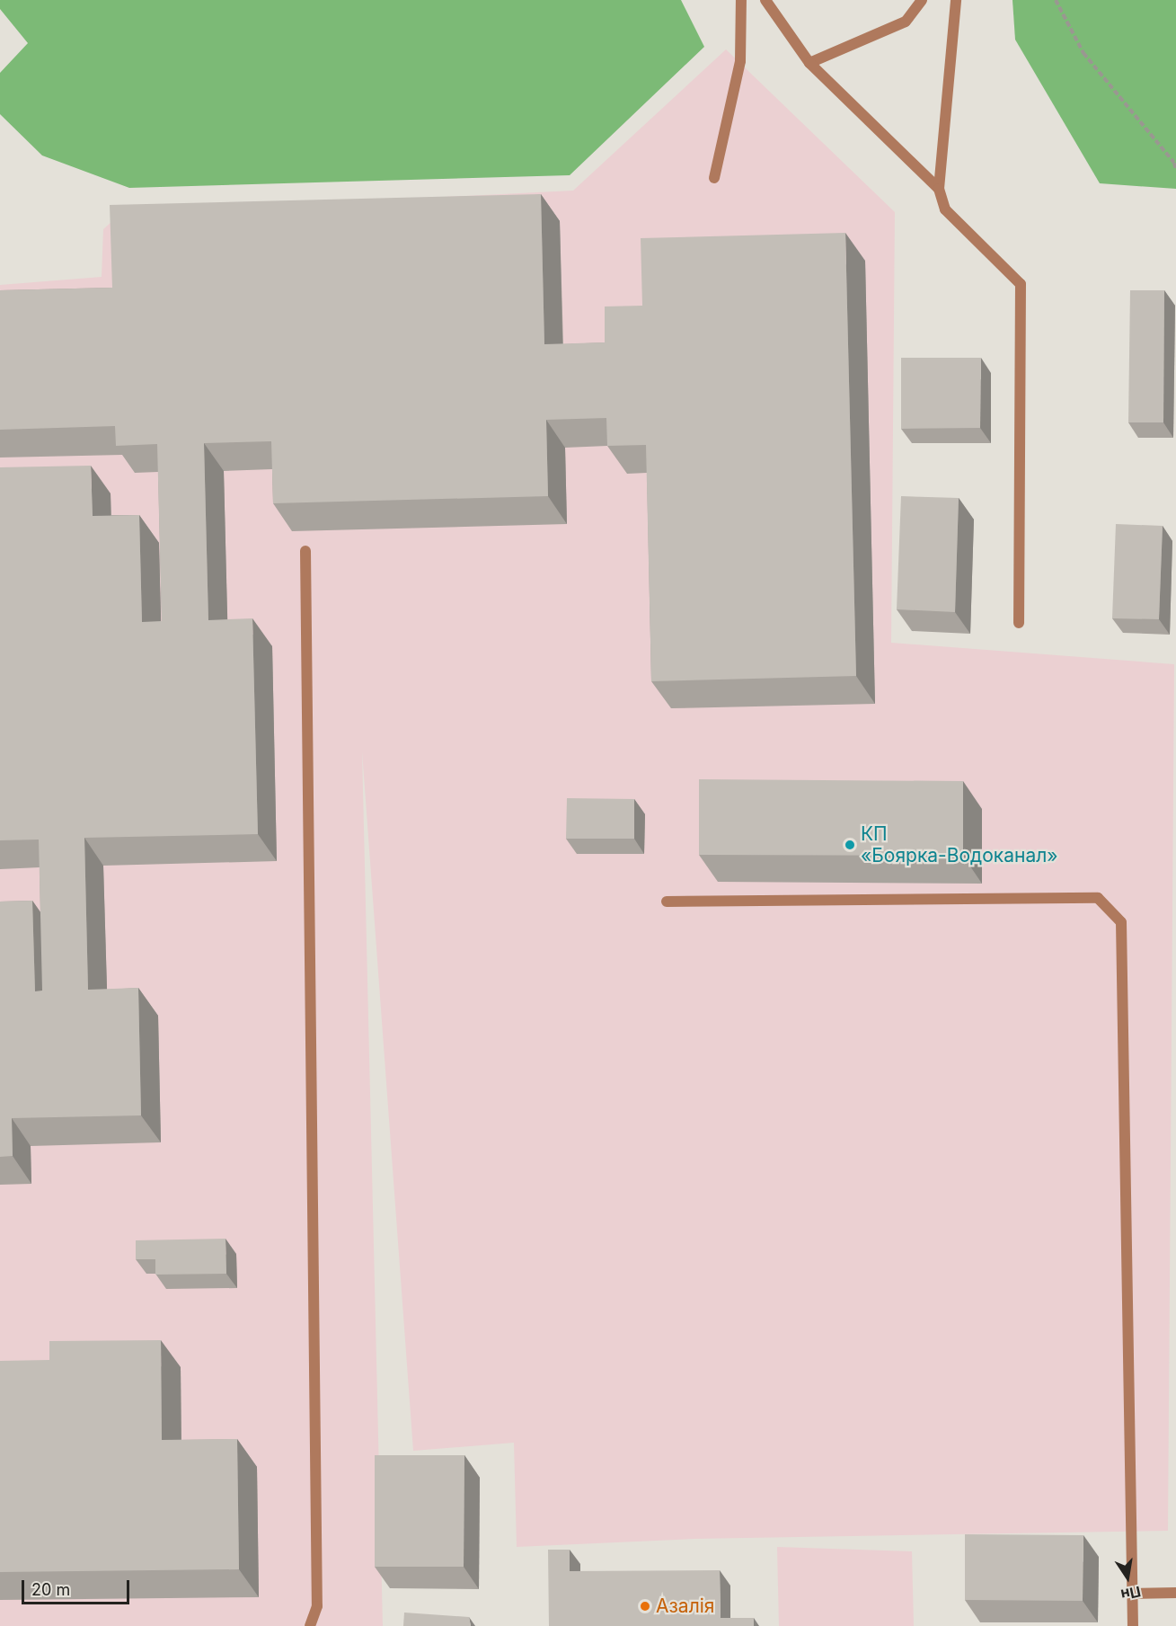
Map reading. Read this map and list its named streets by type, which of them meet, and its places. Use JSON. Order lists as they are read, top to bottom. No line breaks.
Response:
{"places":["КП «Боярка-Водоканал»","Азалія"],"scale_bar":"20 m","north":"bottom"}
